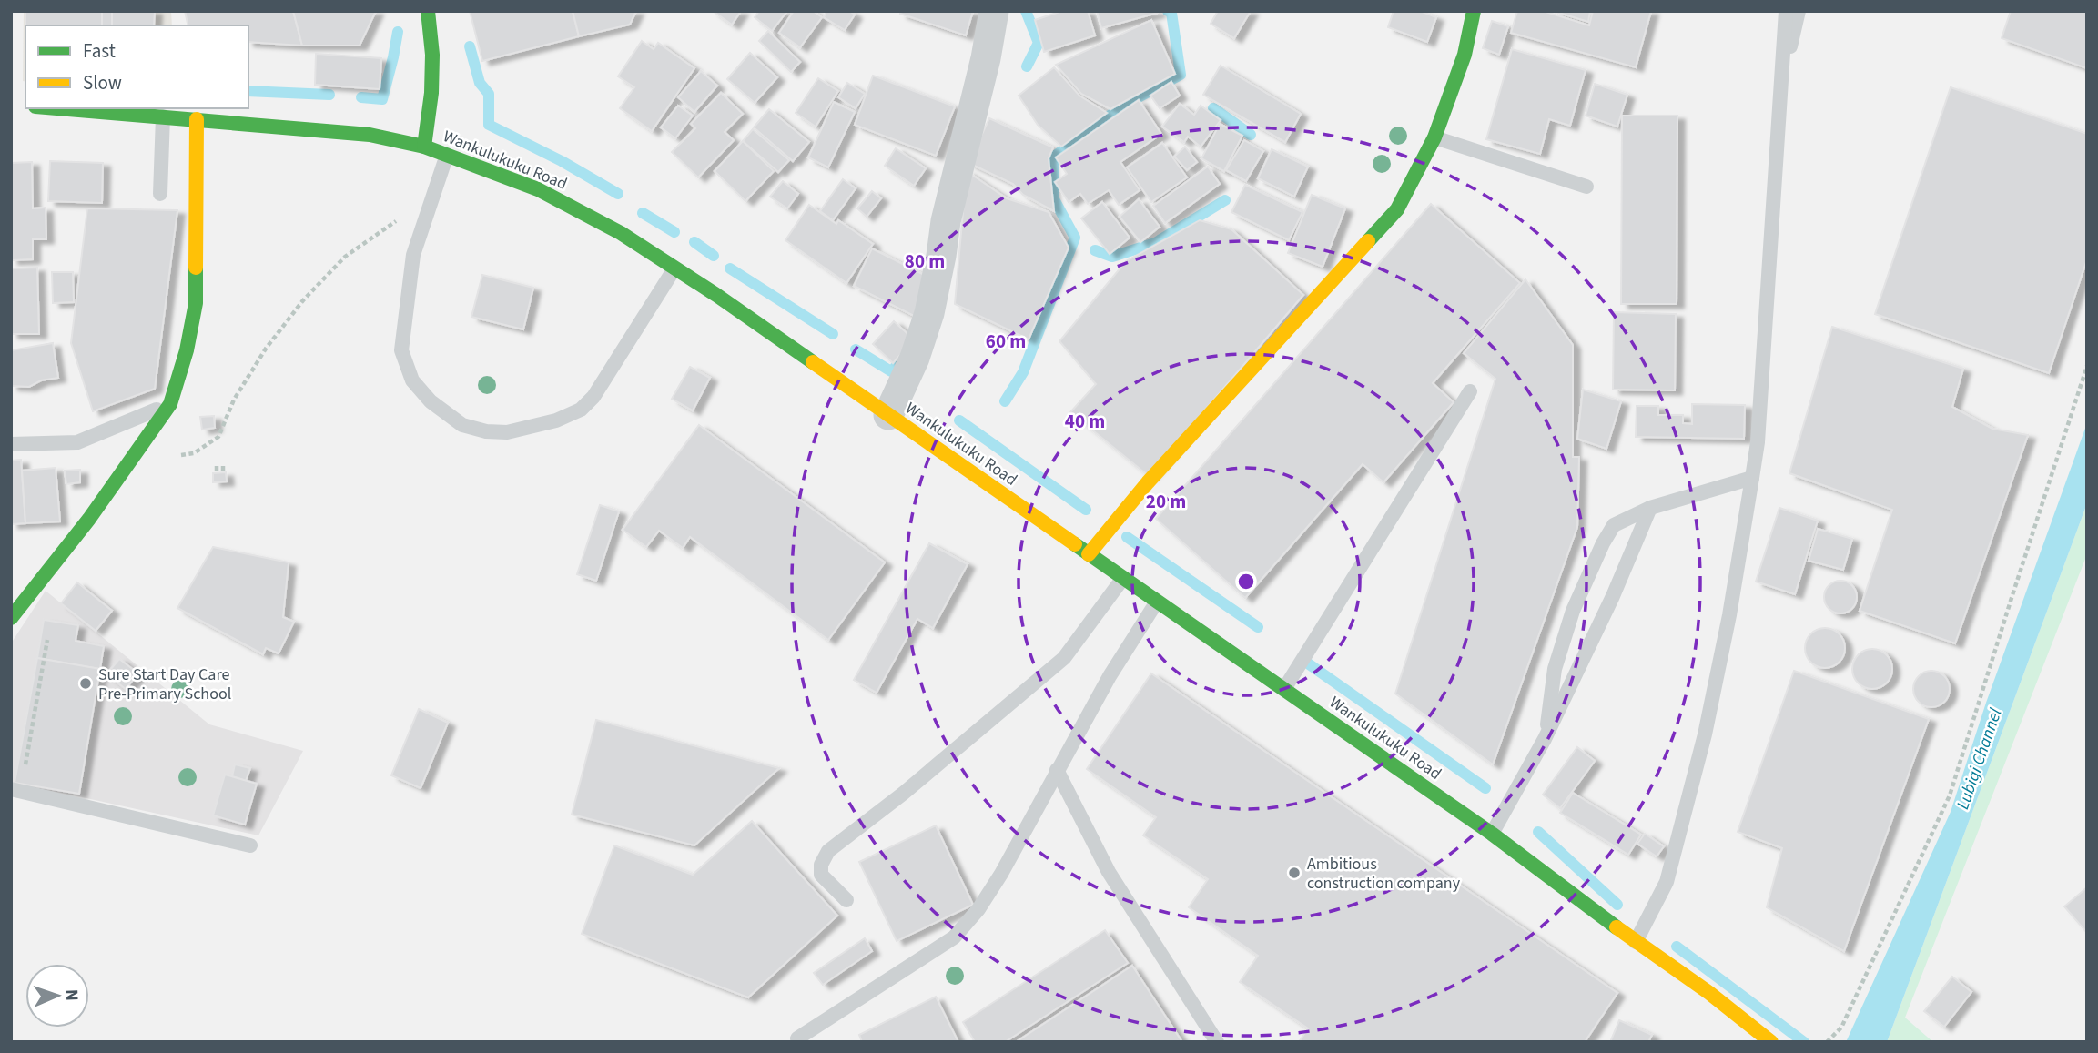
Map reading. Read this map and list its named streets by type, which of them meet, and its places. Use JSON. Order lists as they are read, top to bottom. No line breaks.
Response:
{"streets":{"main road":["Wankulukuku Road"]},"water":["Lubigi Channel"],"places":["Sure Start Day Care Pre-Primary School","Ambitious construction company"],"legend":["Fast","Slow"],"north":"right","rings":["80 m","60 m","40 m","20 m"]}
